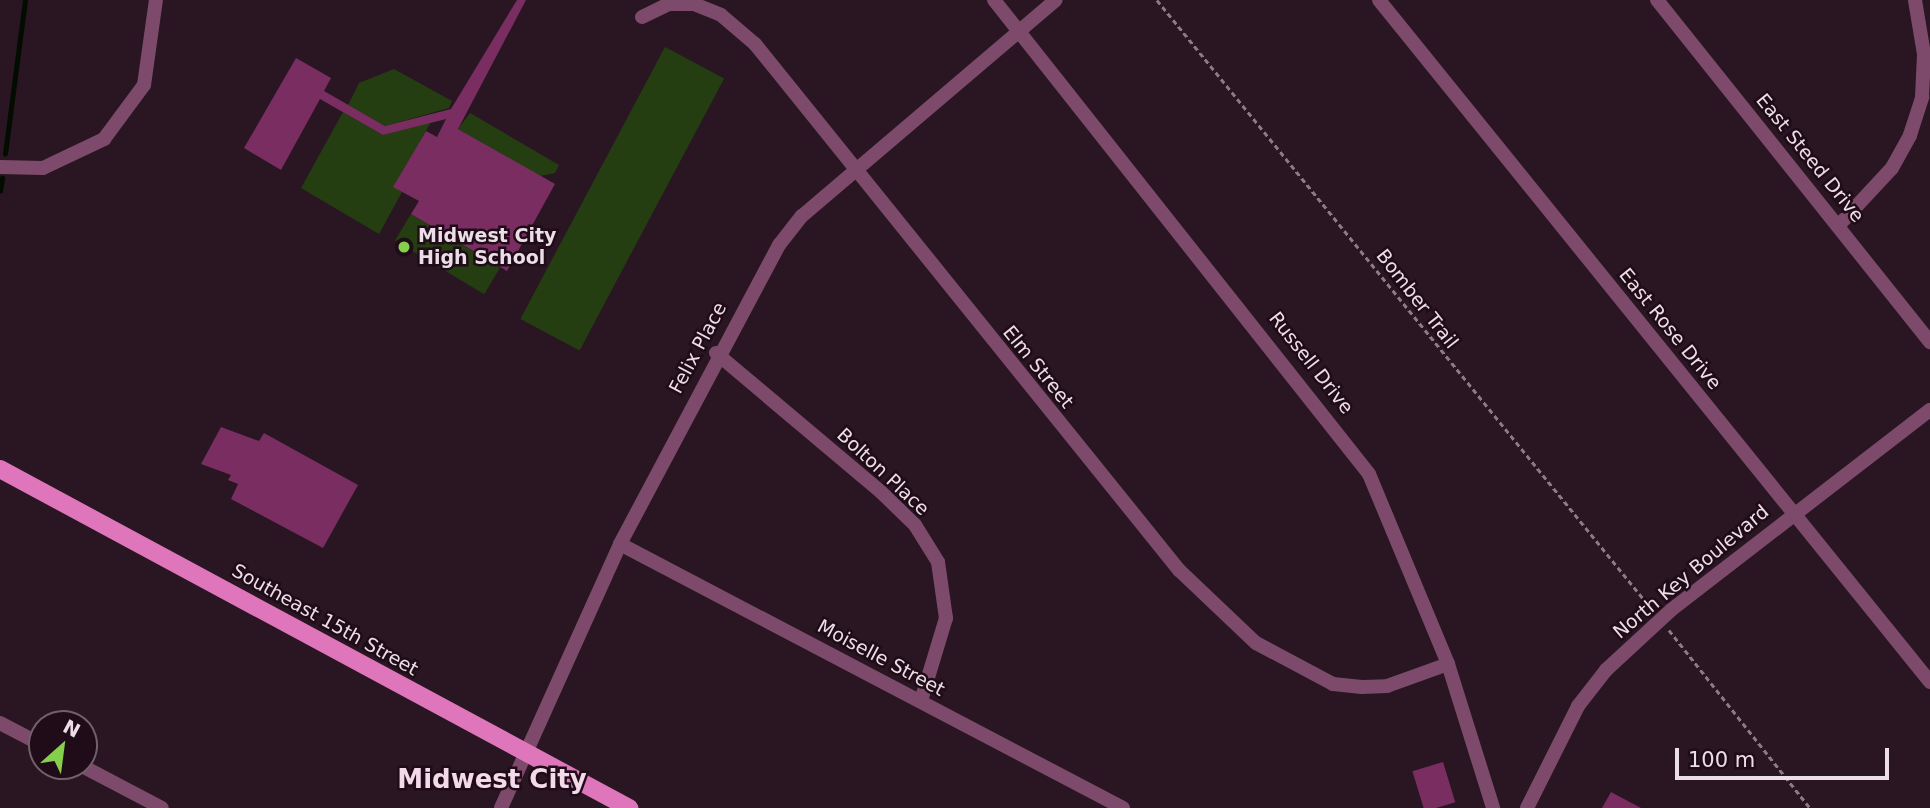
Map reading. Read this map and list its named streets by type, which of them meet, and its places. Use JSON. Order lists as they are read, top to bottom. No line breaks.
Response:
{"streets":{"main road":["Southeast 15th Street"],"street":["East Steed Drive","East Rose Drive","Felix Place","Russell Drive","Elm Street","Bolton Place","North Key Boulevard","Moiselle Street"],"path":["Bomber Trail"]},"crossings":[["East Rose Drive","North Key Boulevard"],["Felix Place","Russell Drive"],["Felix Place","Elm Street"],["Felix Place","Bolton Place"],["Felix Place","Southeast 15th Street"],["Felix Place","Moiselle Street"],["Russell Drive","Elm Street"],["Bolton Place","Moiselle Street"]],"districts":["Midwest City"],"places":["Midwest City High School"],"scale_bar":"100 m","north":"top right"}
